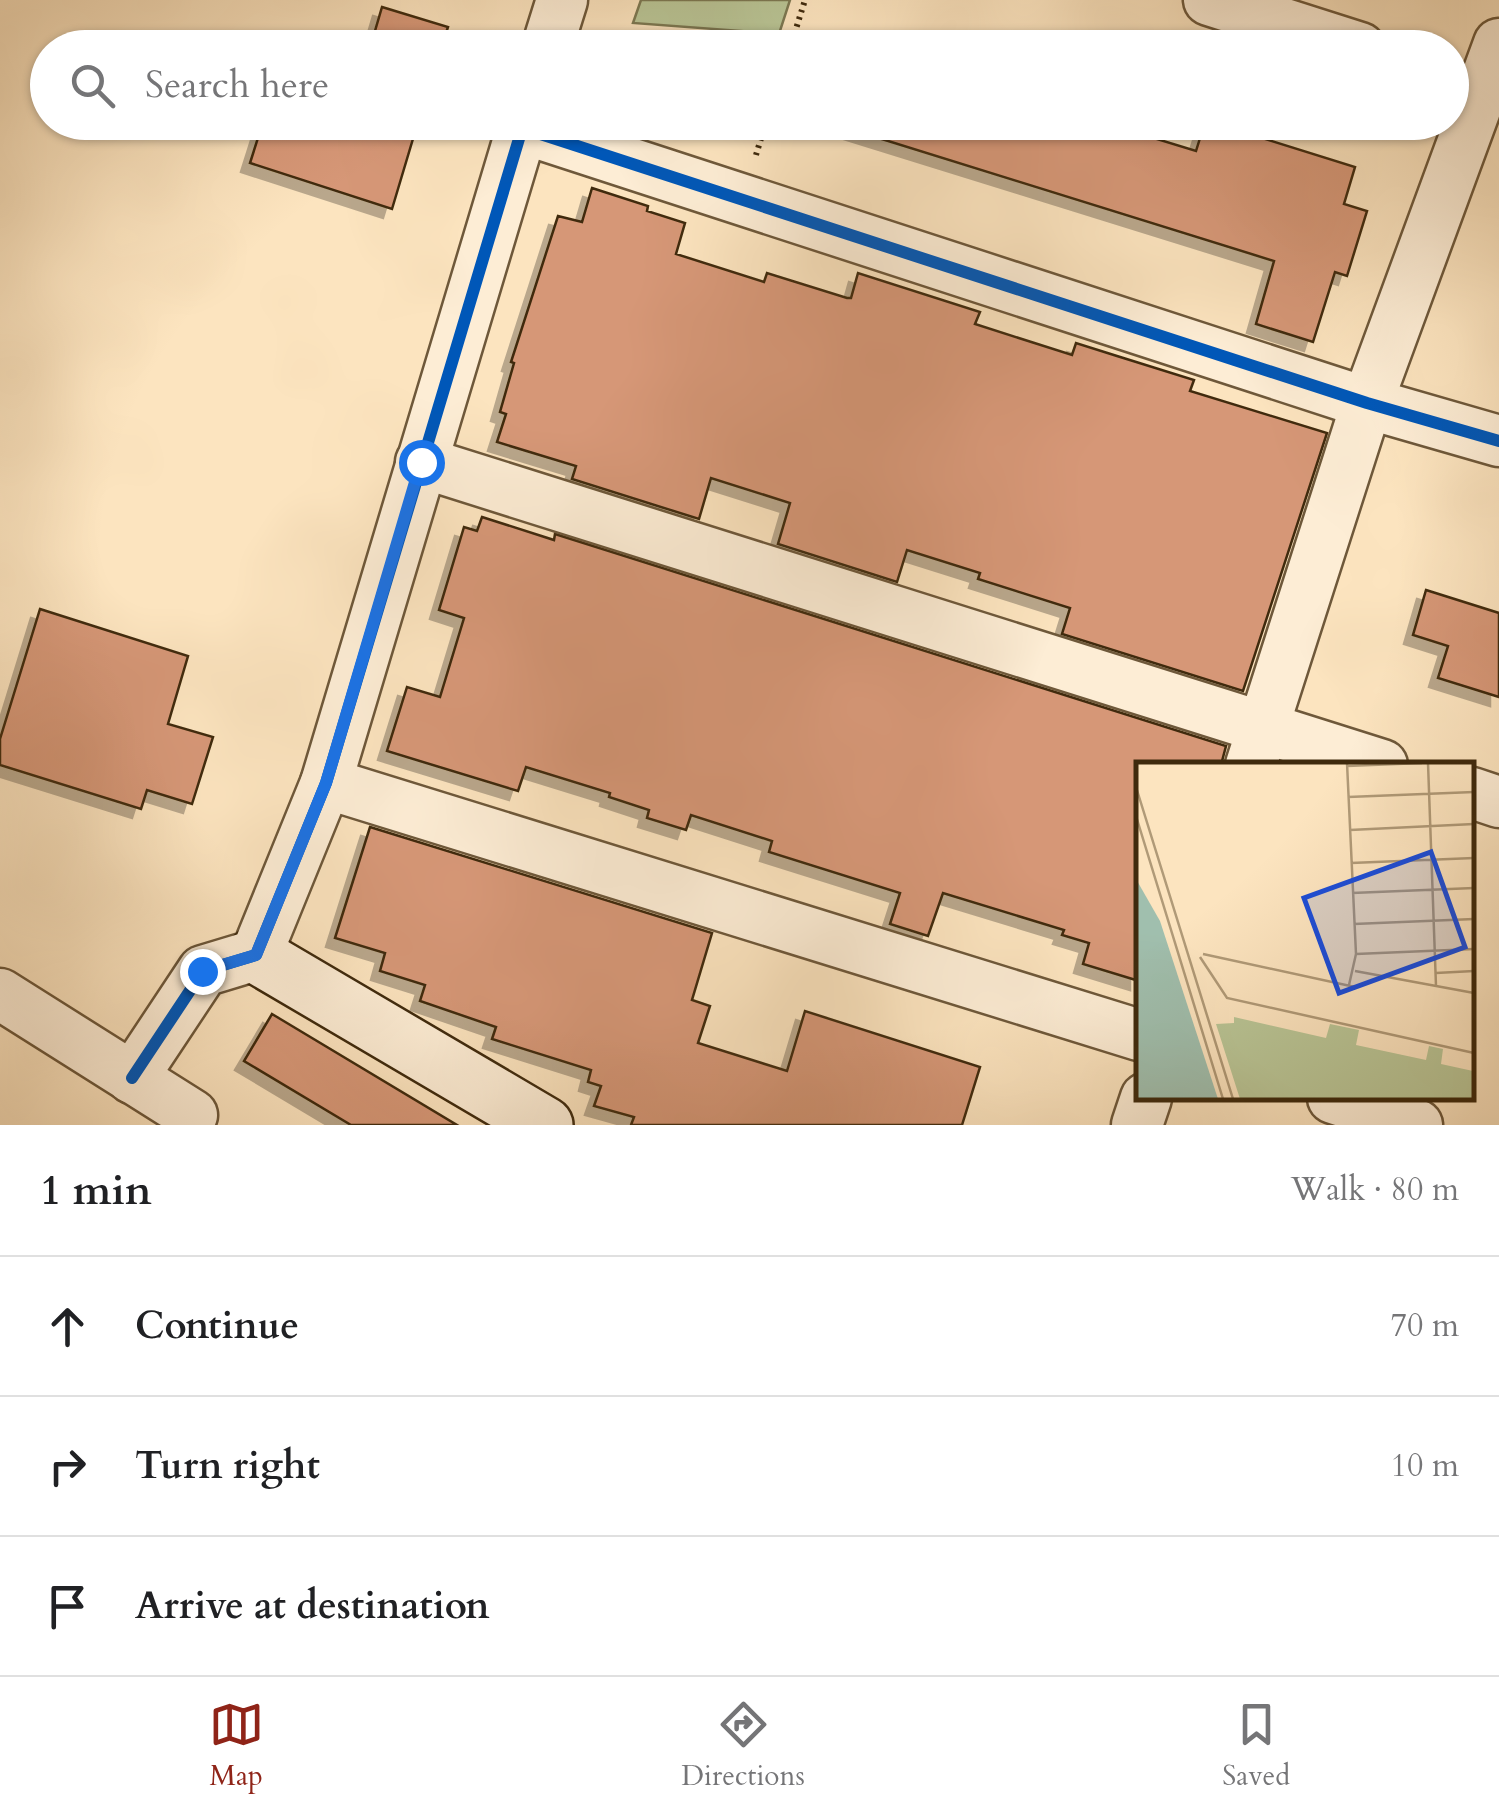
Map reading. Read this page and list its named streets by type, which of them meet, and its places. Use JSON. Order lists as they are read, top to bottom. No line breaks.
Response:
{"page":{"search":"Search here","heading":["1 min","Walk · 80 m"],"list":[["Continue","70 m"],["Turn right","10 m"],"Arrive at destination"],"nav":["Map","Directions","Saved"]}}
